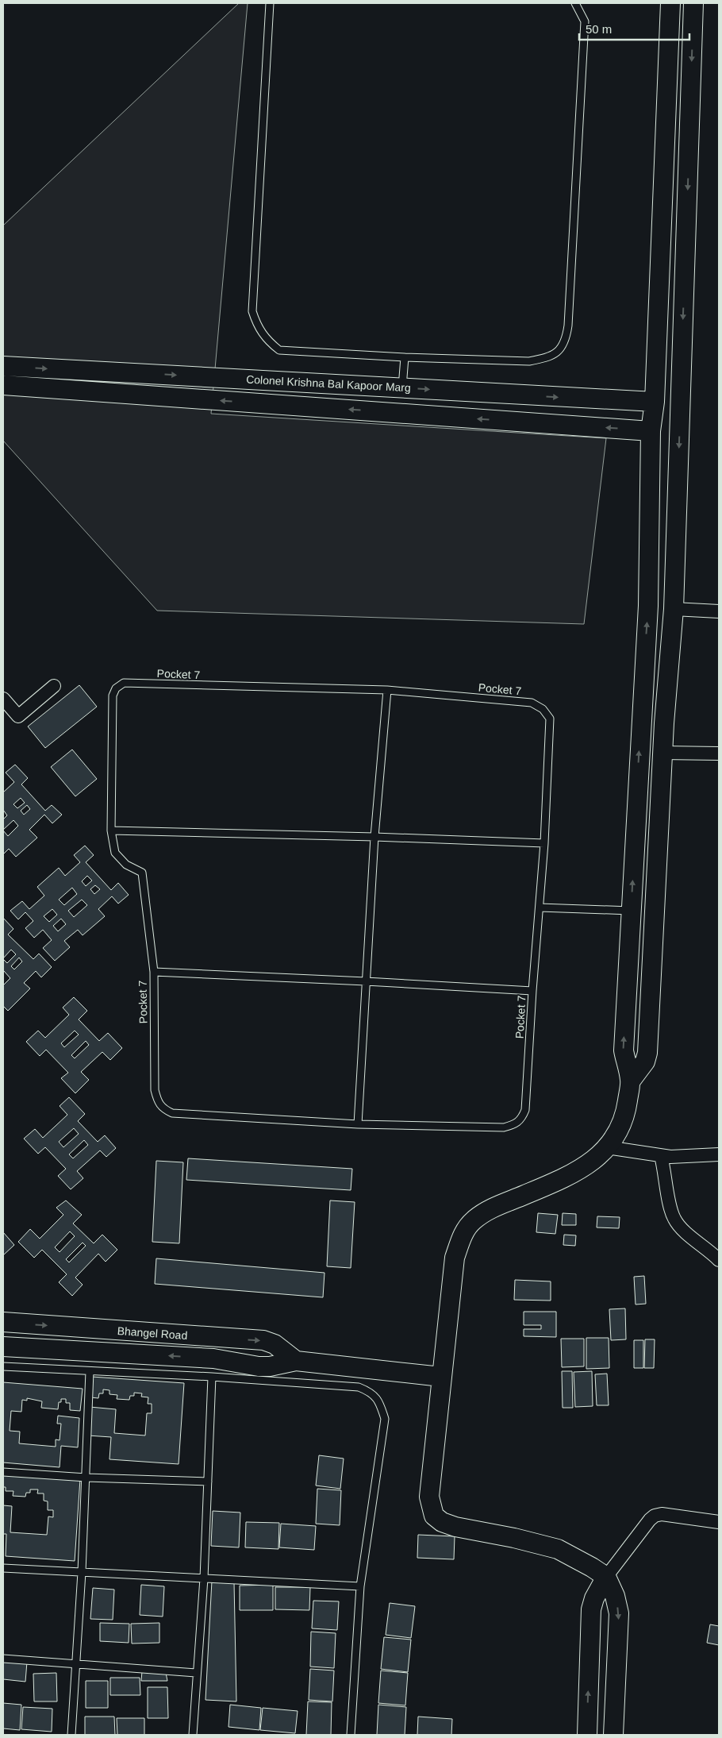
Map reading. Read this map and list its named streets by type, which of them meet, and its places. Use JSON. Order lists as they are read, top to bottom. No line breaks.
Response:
{"streets":{"street":["Colonel Krishna Bal Kapoor Marg","Bhangel Road"],"lane":["Pocket 7"]},"scale_bar":"50 m"}
